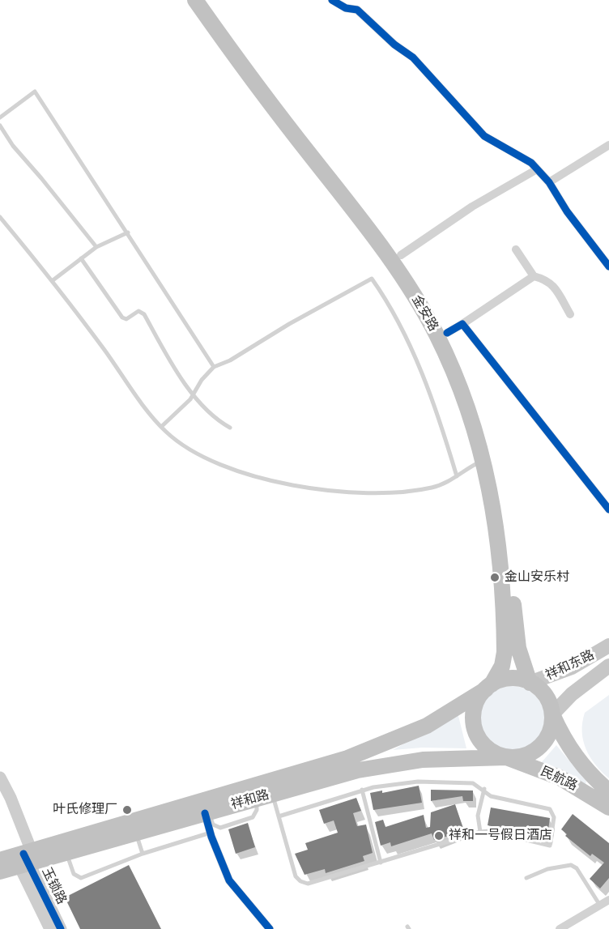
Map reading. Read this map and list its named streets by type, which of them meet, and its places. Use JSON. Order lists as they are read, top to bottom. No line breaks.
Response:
{"streets":{"highway":["金安路","民航路","祥和路"],"main road":["祥和东路"],"street":["玉锁路"]},"crossings":[["金安路","祥和东路"],["金安路","民航路"],["金安路","祥和路"],["祥和东路","民航路"],["祥和东路","祥和路"],["民航路","祥和路"],["祥和路","玉锁路"]],"places":["金山安乐村","叶氏修理厂","祥和一号假日酒店"]}
